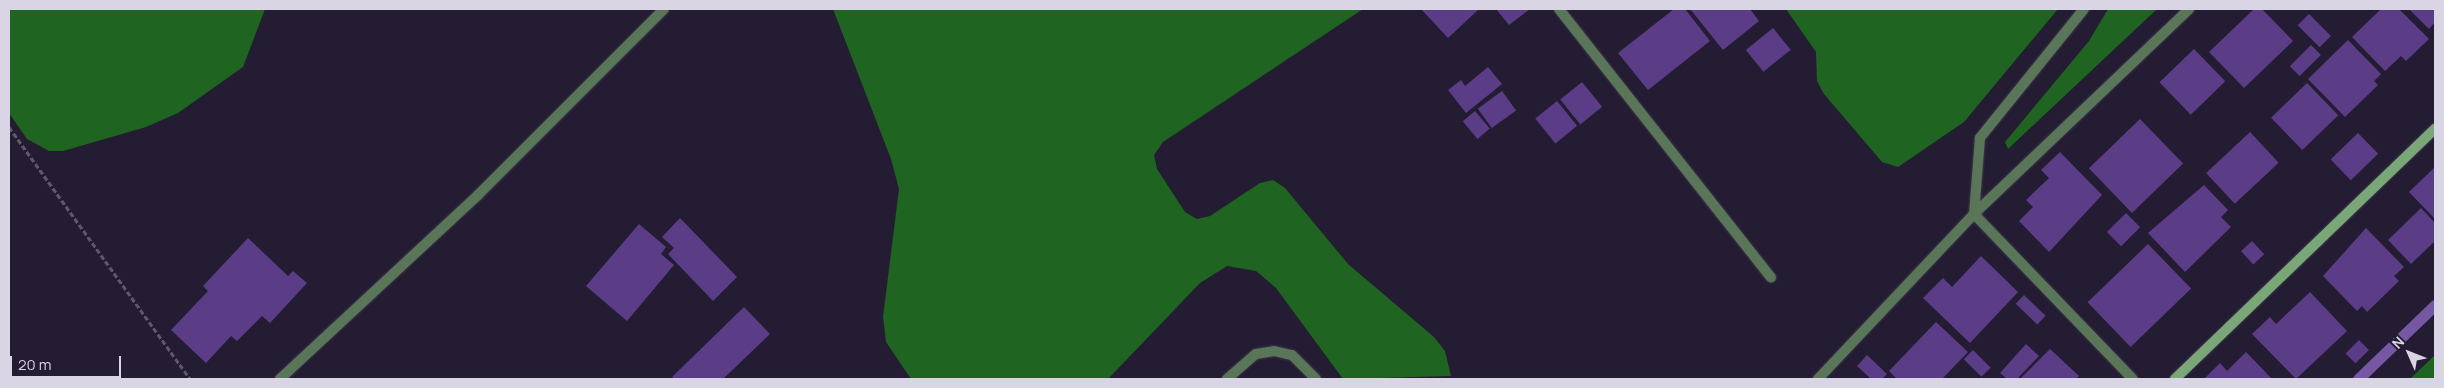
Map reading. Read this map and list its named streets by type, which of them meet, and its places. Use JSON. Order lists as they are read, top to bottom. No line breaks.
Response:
{"scale_bar":"20 m","north":"top left"}
